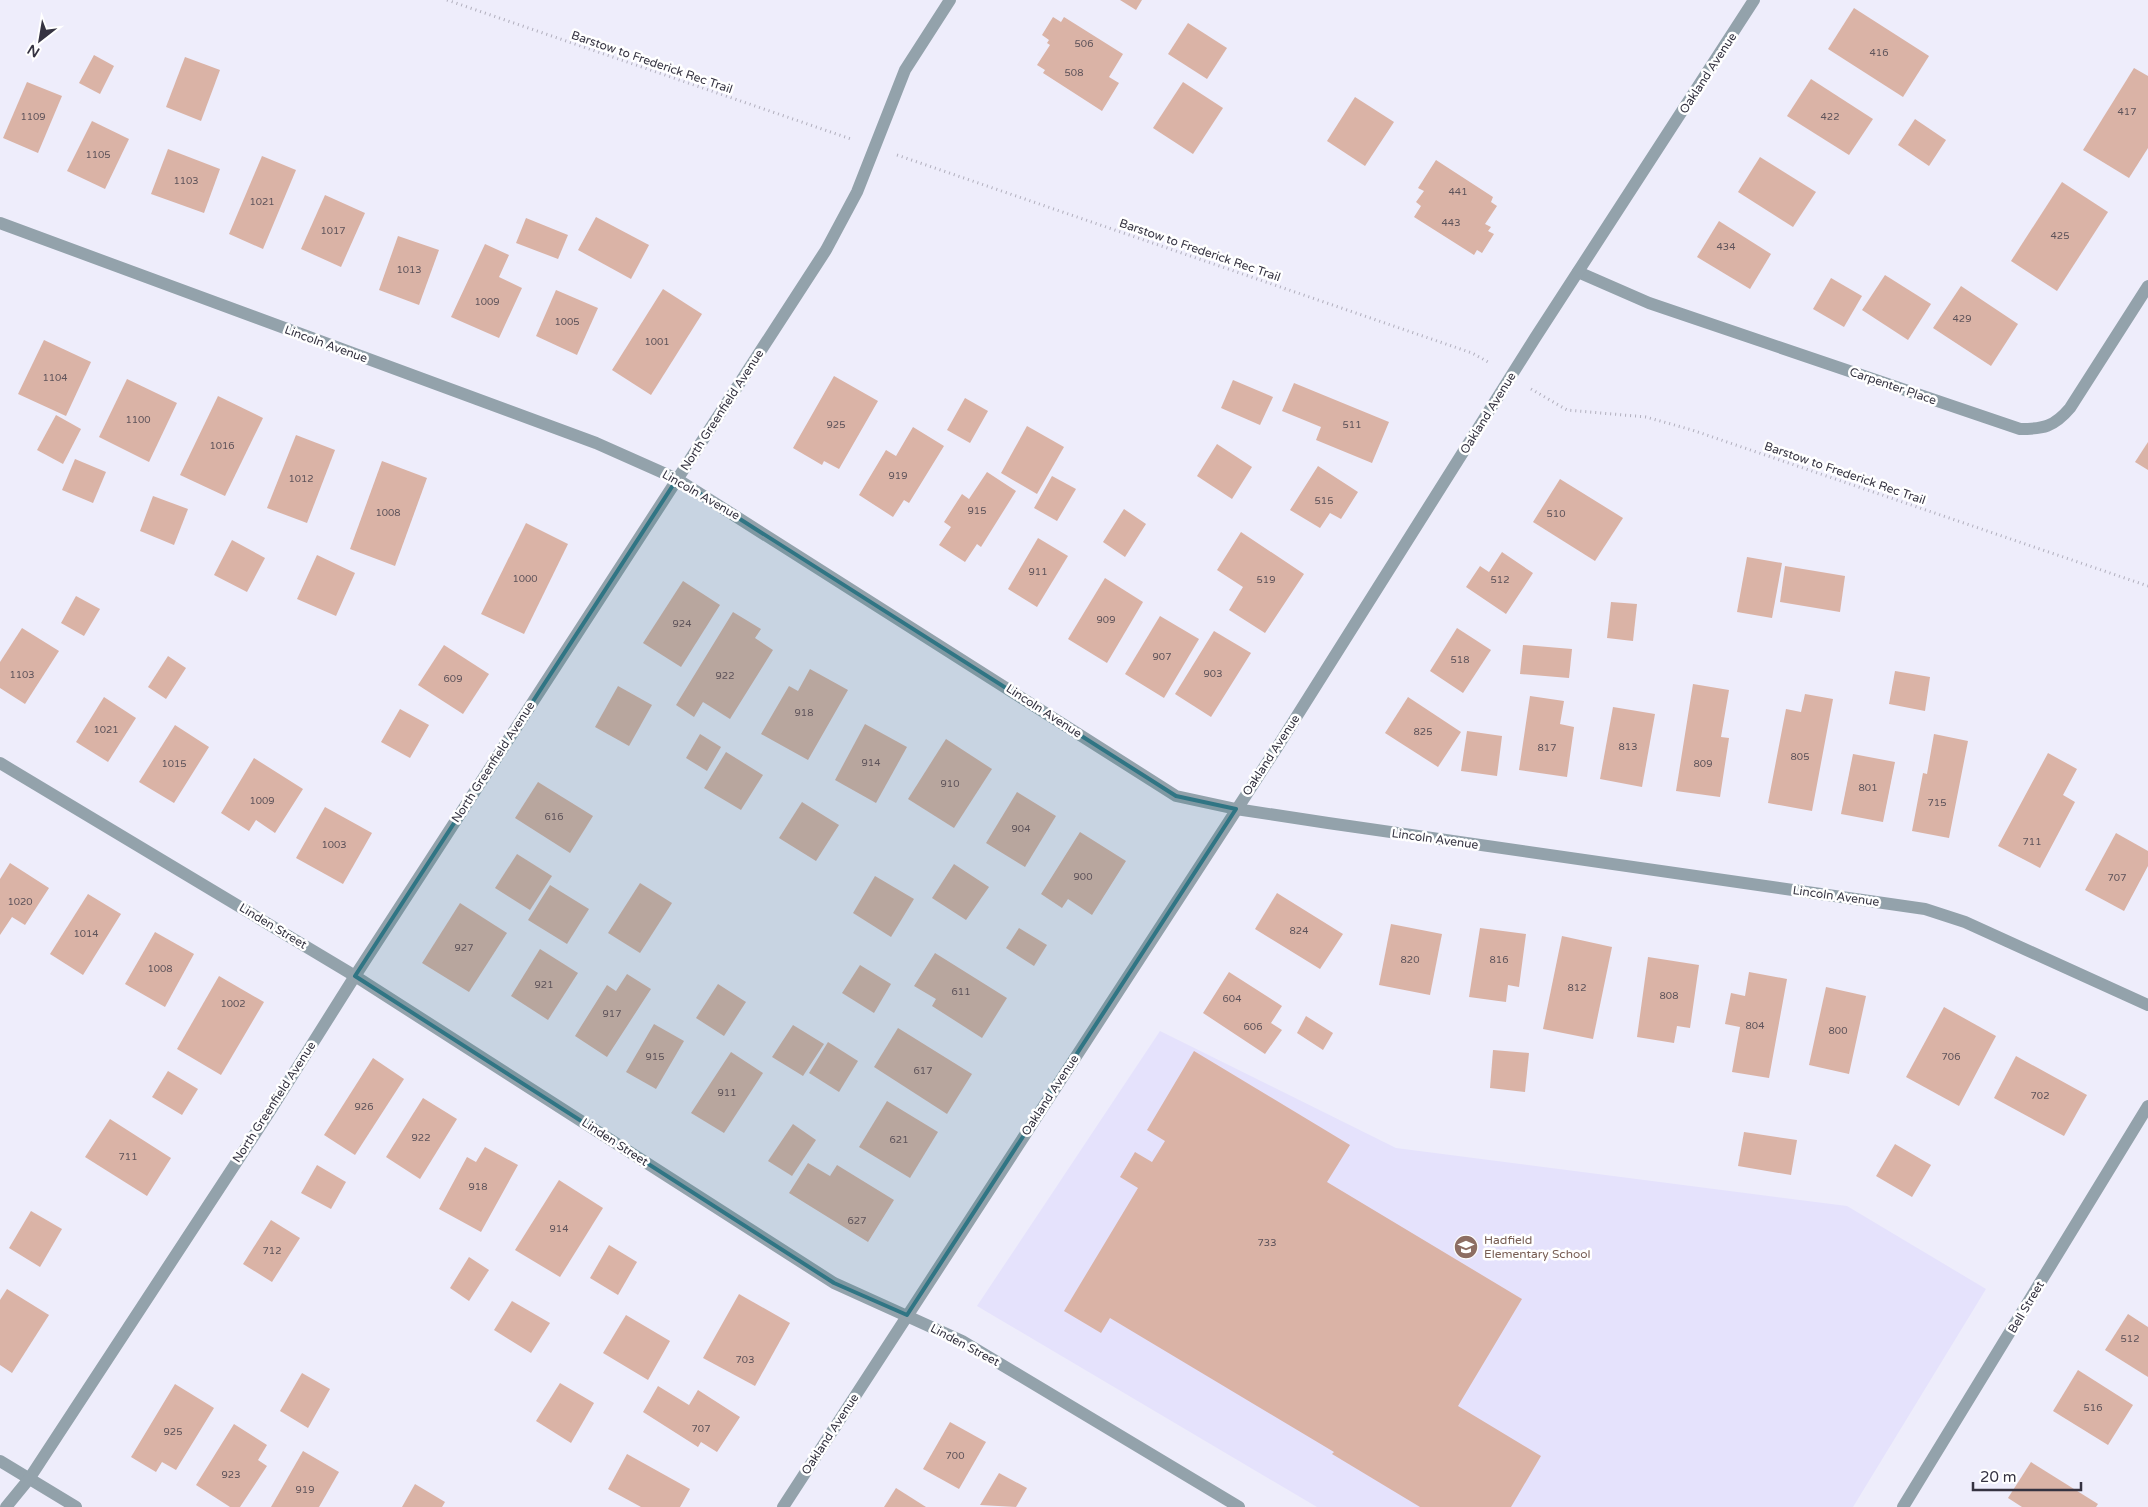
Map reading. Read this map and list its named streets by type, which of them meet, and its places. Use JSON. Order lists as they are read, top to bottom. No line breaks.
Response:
{"streets":{"street":["Oakland Avenue","Lincoln Avenue","Carpenter Place","North Greenfield Avenue","Linden Street","Bell Street"],"path":["Barstow to Frederick Rec Trail"]},"crossings":[["Oakland Avenue","Lincoln Avenue"],["Oakland Avenue","Carpenter Place"],["Oakland Avenue","Linden Street"],["Lincoln Avenue","North Greenfield Avenue"],["North Greenfield Avenue","Linden Street"]],"places":{"school or university":["Hadfield Elementary School"]},"house_numbers":["506","416","508","417","1109","422","1105","1103","441","1021","443","1017","425","434","1013","1009","429","1005","1001","1104","1100","925","511","1016","919","1012","515","915","1008","510","911","1000","519","512","909","924","907","518","903","1103","922","609","918","1021","825","813","817","805","914","1015","809","910","801","1009","715","616","904","711","1003","900","707","1020","824","1014","927","820","816","1008","921","812","611","808","604","1002","917","804","606","800","915","706","617","911","702","926","922","621","711","918","627","914","733","712","512","703","516","707","925","700","923","919"],"scale_bar":"20 m","north":"bottom left"}
